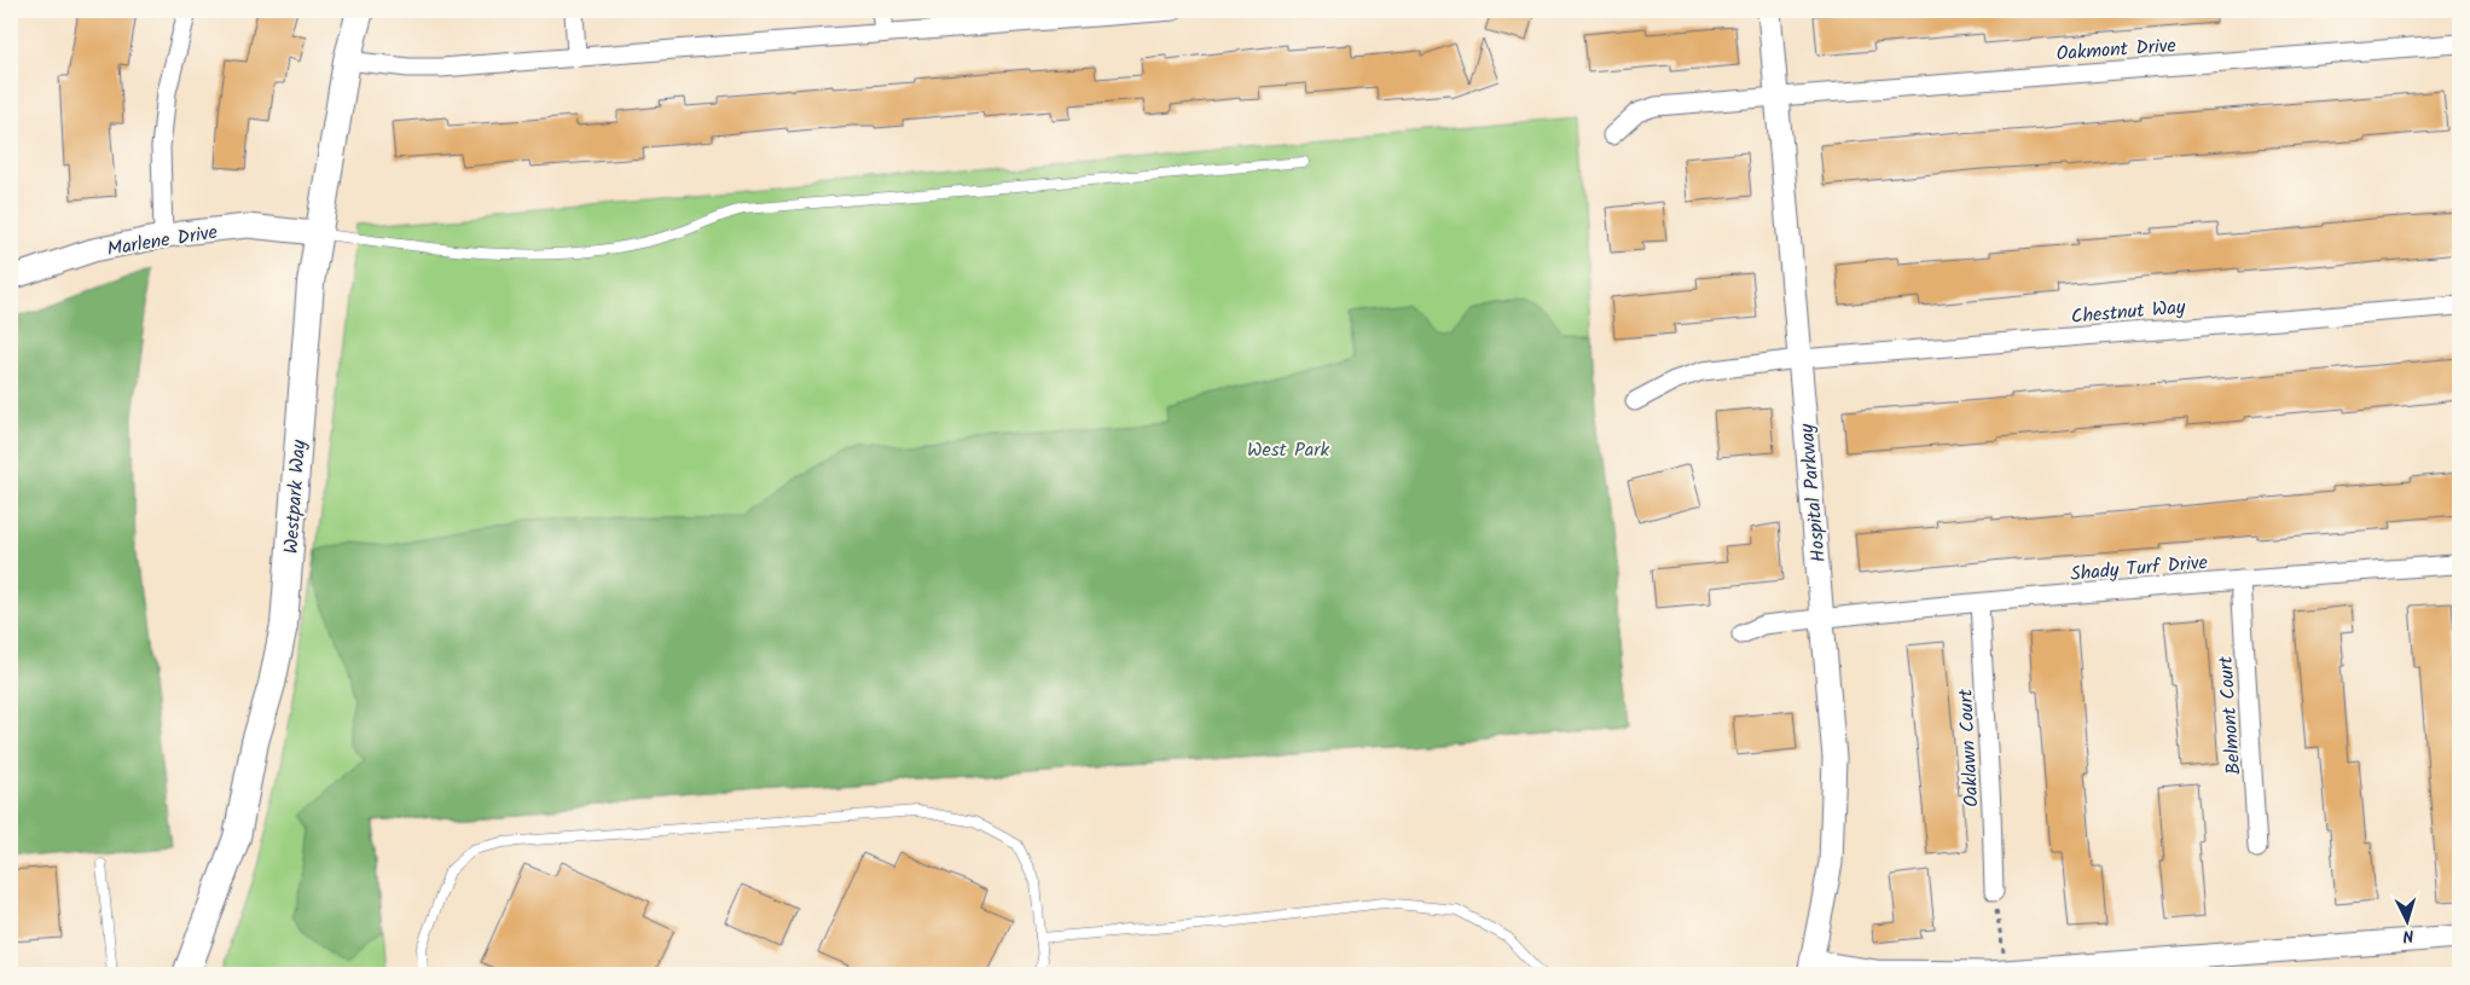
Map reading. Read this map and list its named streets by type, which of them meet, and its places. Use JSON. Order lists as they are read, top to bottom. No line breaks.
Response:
{"streets":{"main road":["Westpark Way"],"street":["Oakmont Drive","Marlene Drive","Chestnut Way","Hospital Parkway","Shady Turf Drive","Belmont Court","Oaklawn Court"]},"crossings":[["Oakmont Drive","Hospital Parkway"],["Marlene Drive","Westpark Way"],["Chestnut Way","Hospital Parkway"],["Hospital Parkway","Shady Turf Drive"],["Shady Turf Drive","Belmont Court"],["Shady Turf Drive","Oaklawn Court"]],"parks":["West Park"],"north":"bottom"}
